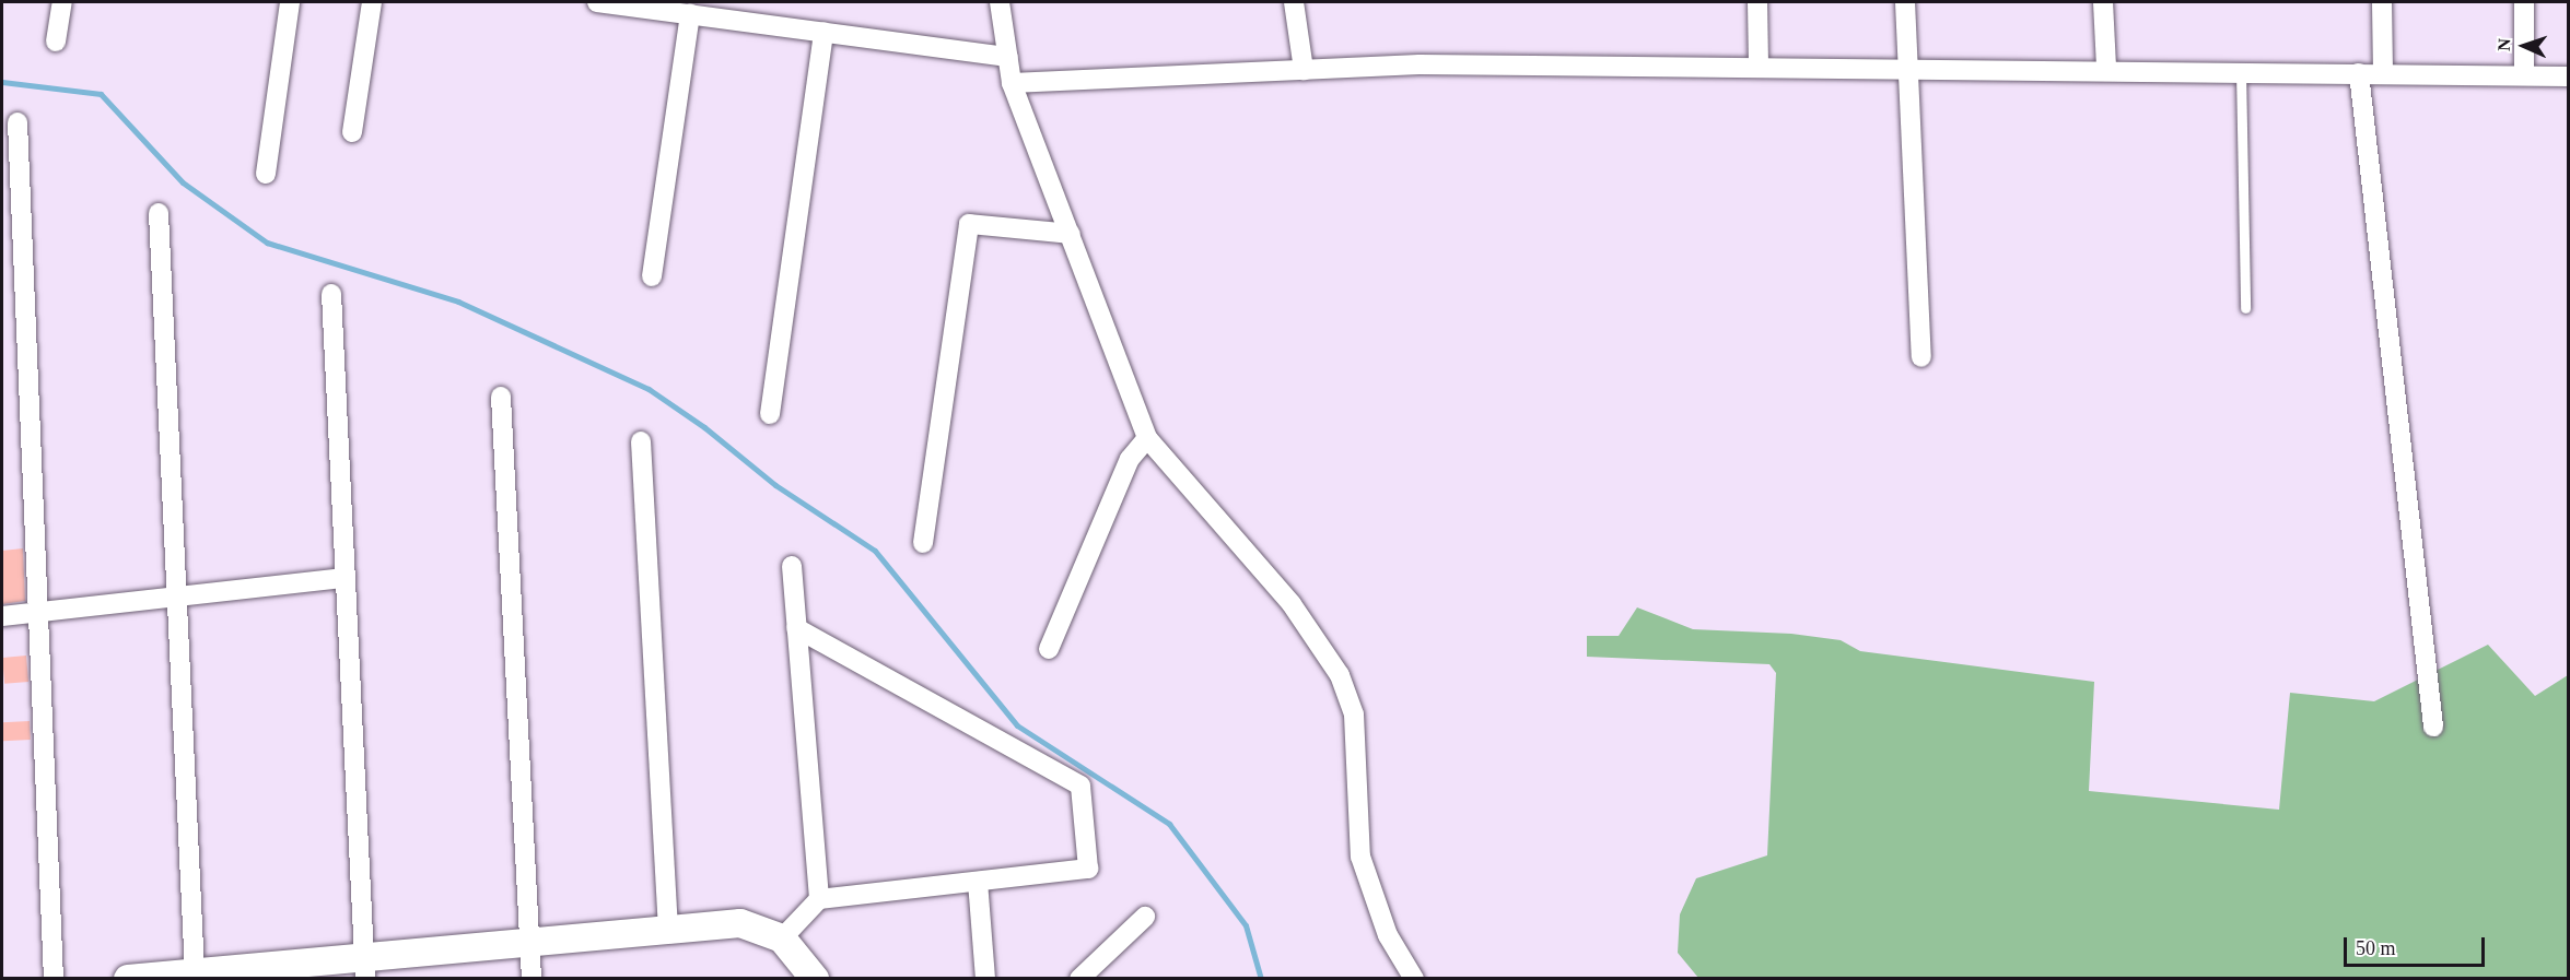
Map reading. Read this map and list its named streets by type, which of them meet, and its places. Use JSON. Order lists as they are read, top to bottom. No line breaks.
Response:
{"scale_bar":"50 m","north":"left"}
